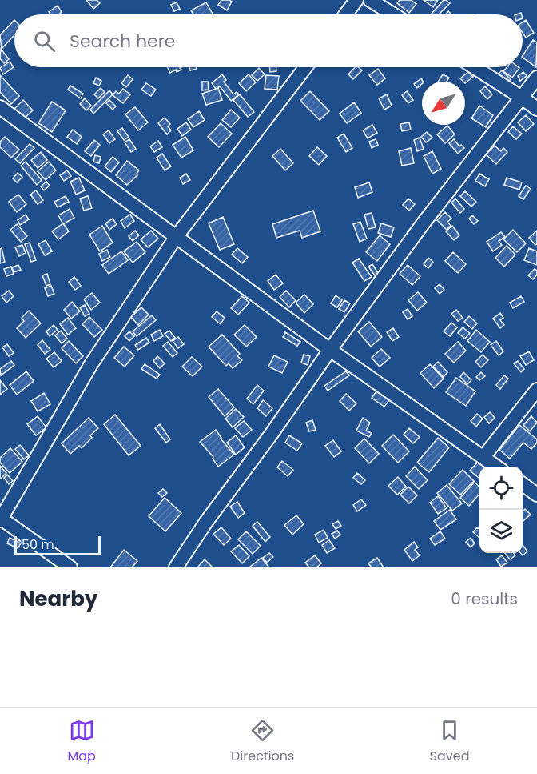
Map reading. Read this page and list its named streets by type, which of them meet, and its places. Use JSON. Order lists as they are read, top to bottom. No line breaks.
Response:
{"scale_bar":"50 m","north":"bottom left","page":{"search":"Search here","scale":"50 m","heading":["Nearby","0 results"],"nav":["Map","Directions","Saved"]}}
